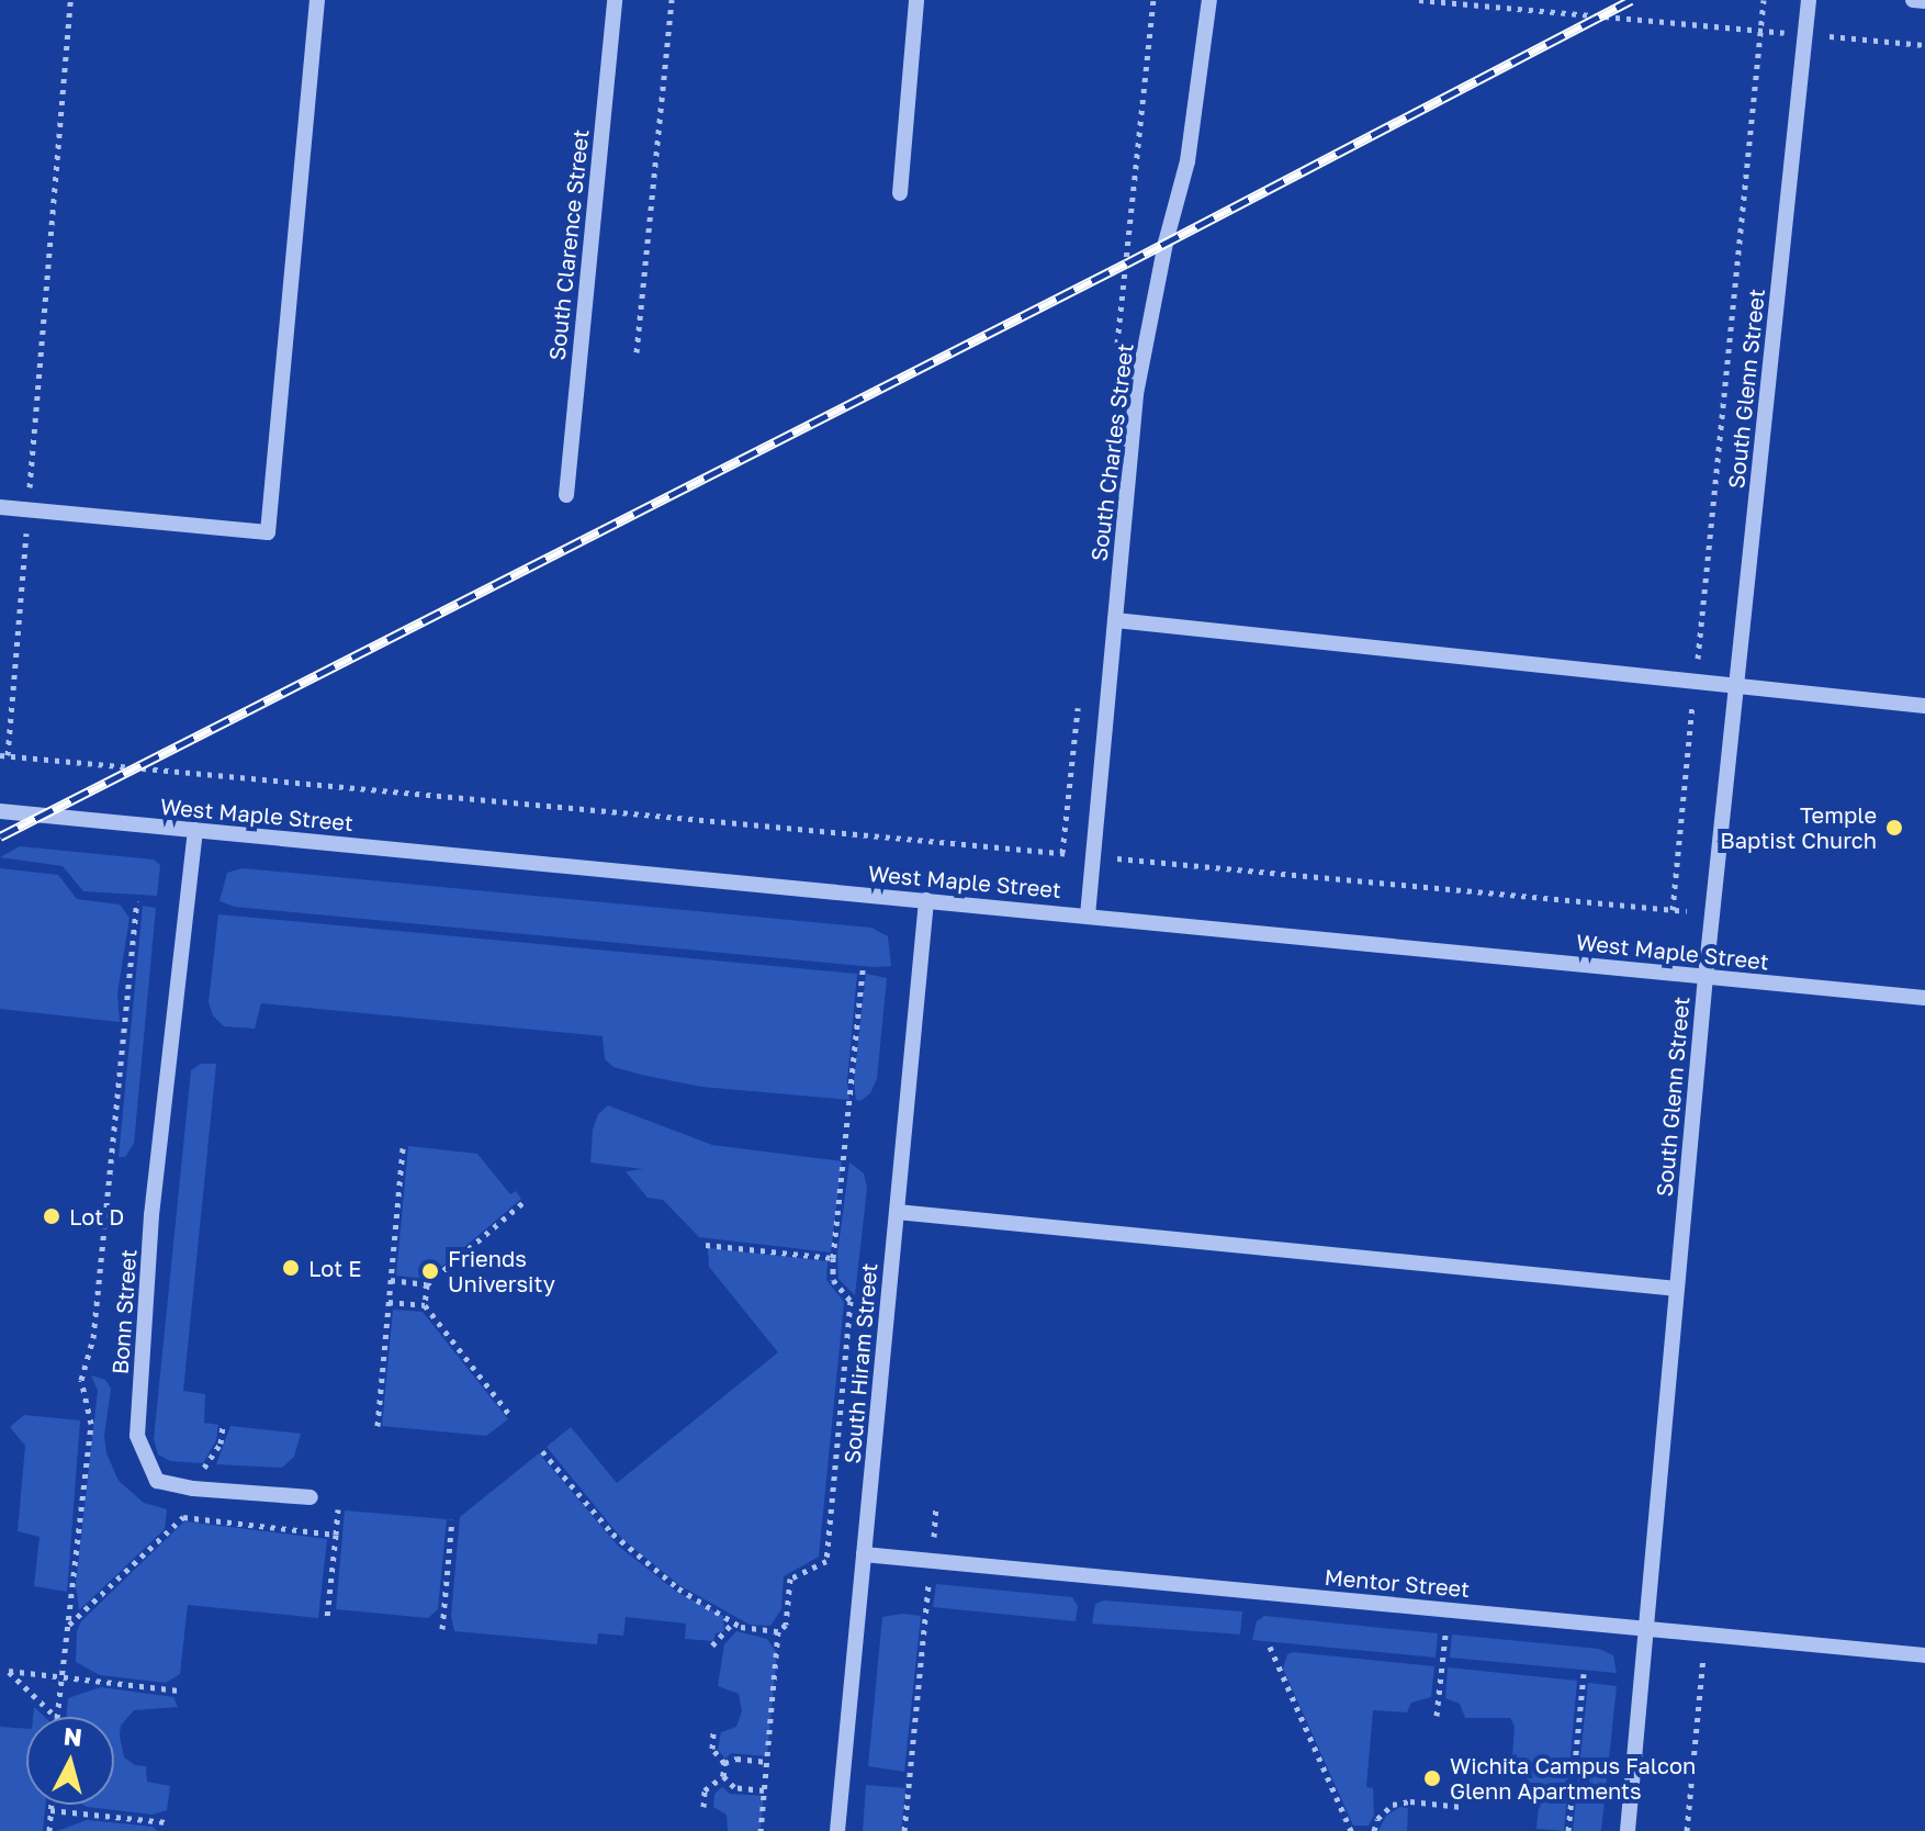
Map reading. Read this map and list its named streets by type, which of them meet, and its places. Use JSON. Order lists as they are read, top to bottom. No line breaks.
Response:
{"streets":{"street":["South Clarence Street","South Glenn Street","South Charles Street","West Maple Street","Bonn Street","South Hiram Street","Mentor Street"]},"crossings":[["South Glenn Street","West Maple Street"],["South Glenn Street","Mentor Street"],["South Charles Street","West Maple Street"],["West Maple Street","Bonn Street"],["West Maple Street","South Hiram Street"],["South Hiram Street","Mentor Street"]],"places":["Temple Baptist Church","Lot D","Lot E","Friends University","Wichita Campus Falcon Glenn Apartments"],"north":"top"}
